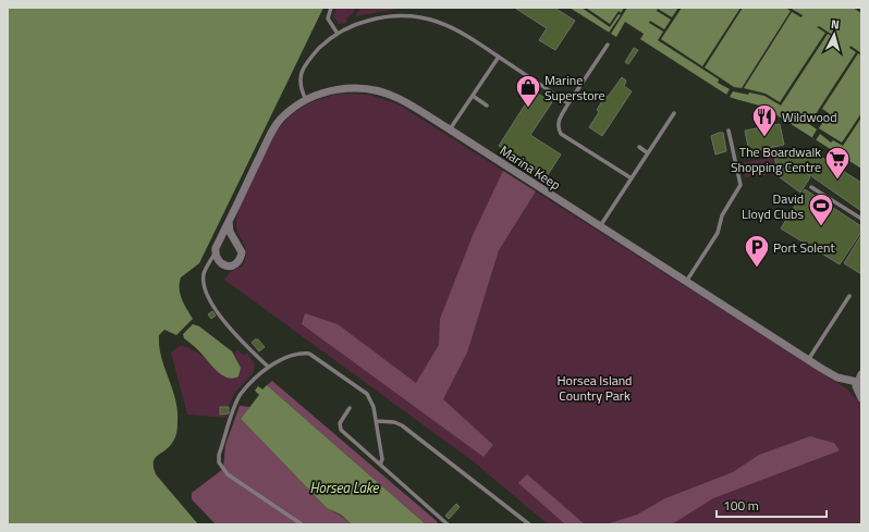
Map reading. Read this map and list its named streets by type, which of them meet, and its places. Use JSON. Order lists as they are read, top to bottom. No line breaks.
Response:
{"streets":{"street":["Marina Keep"]},"water":["Horsea Lake"],"parks":["Horsea Island Country Park"],"places":{"shop":["Marine Superstore"],"restaurant":["Wildwood"],"supermarket":["The Boardwalk Shopping Centre"],"sports":["David Lloyd Clubs"],"parking":["Port Solent"]},"scale_bar":"100 m","north":"top"}
